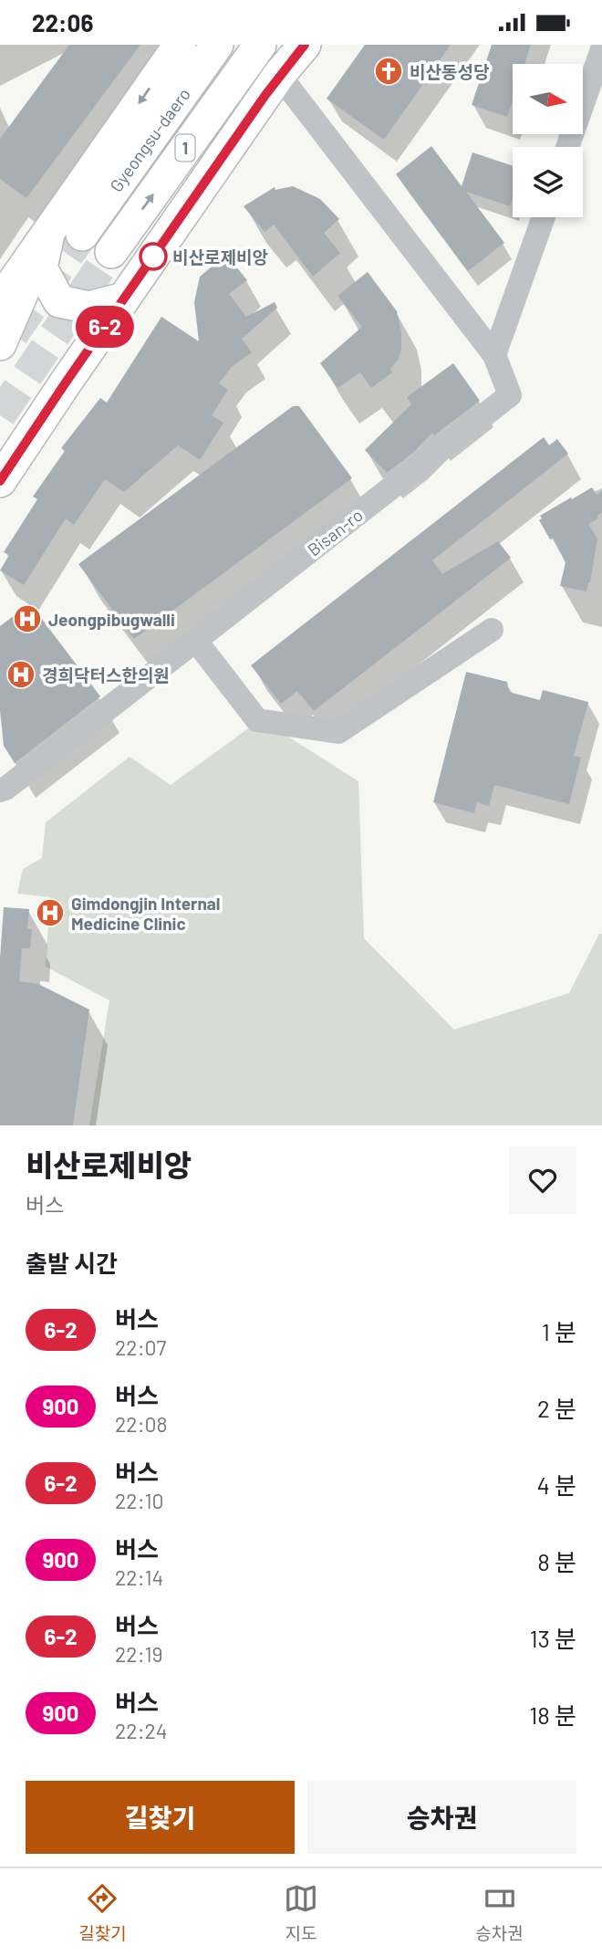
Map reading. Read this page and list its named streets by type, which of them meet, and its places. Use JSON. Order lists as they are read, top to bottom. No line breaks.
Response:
{"streets":{"main road":["Gyeongsu-daero","1"],"street":["Bisan-ro"]},"places":{"church":["비산동성당"],"other":["비산로제비앙"],"hospital":["Jeongpibugwalli","경희닥터스한의원","Gimdongjin Internal Medicine Clinic"]},"lines":["bus line 6-2"],"north":"right","page":{"status":"22:06","on_map":"6-2","heading":[["비산로제비앙","버스"],"출발 시간"],"list":[{"mark":"6-2","name":"버스","note":"22:07","value":"1 분"},{"mark":"900","name":"버스","note":"22:08","value":"2 분"},{"mark":"6-2","name":"버스","note":"22:10","value":"4 분"},{"mark":"900","name":"버스","note":"22:14","value":"8 분"},{"mark":"6-2","name":"버스","note":"22:19","value":"13 분"},{"mark":"900","name":"버스","note":"22:24","value":"18 분"}],"buttons":["길찾기","승차권"],"tabs":["길찾기","지도","승차권"]}}
